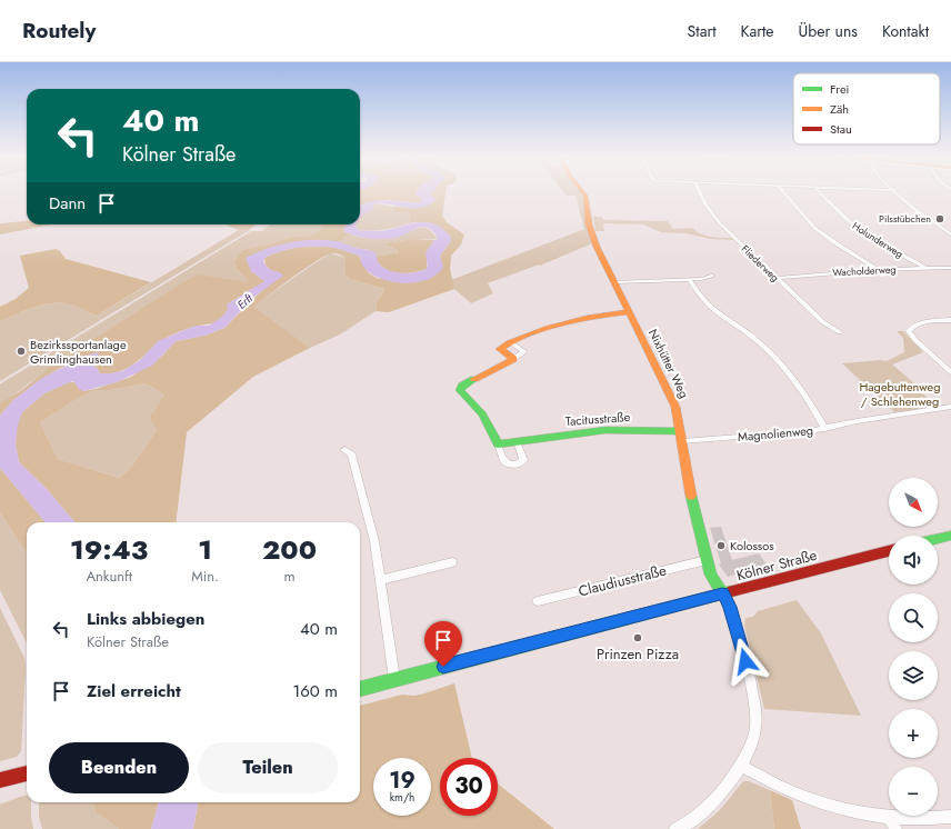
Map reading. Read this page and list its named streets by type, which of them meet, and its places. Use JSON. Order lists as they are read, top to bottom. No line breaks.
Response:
{"streets":{"main road":["Nixhütter Weg","Tacitusstraße","Kölner Straße"],"street":["Holunderweg","Fliederweg","Wacholderweg","Magnolienweg","Claudiusstraße"]},"crossings":[["Holunderweg","Wacholderweg"],["Fliederweg","Wacholderweg"],["Nixhütter Weg","Tacitusstraße"],["Nixhütter Weg","Magnolienweg"],["Nixhütter Weg","Kölner Straße"],["Nixhütter Weg","Claudiusstraße"],["Tacitusstraße","Magnolienweg"]],"water":["Erft"],"parks":["Hagebuttenweg / Schlehenweg"],"places":["Pilsstübchen","Bezirkssportanlage Grimlinghausen","Kolossos","Prinzen Pizza"],"legend":["Frei","Zäh","Stau"],"north":"bottom right","page":{"header":"Routely","nav":["Start","Karte","Über uns","Kontakt"],"turn":["40 m","Kölner Straße"],"then":"Dann","map_buttons":["+","−"],"eta":["19:43","Ankunft","1","Min.","200","m"],"list":[{"name":"Links abbiegen","note":"Kölner Straße","value":"40 m"},{"name":"Ziel erreicht","value":"160 m"}],"buttons":["Beenden","Teilen"],"speed":"19 km/h","limit":"30"}}
